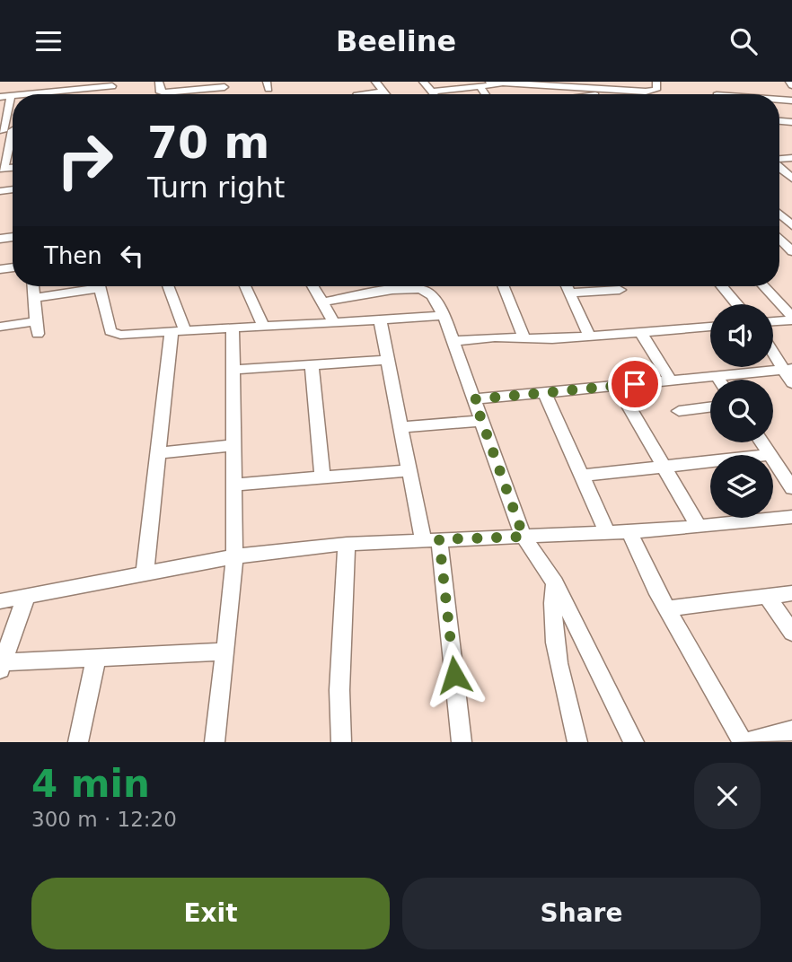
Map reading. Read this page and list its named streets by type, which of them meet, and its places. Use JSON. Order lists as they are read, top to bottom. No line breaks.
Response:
{"page":{"header":"Beeline","turn":["70 m","Turn right"],"then":"Then","heading":["4 min","300 m · 12:20"],"buttons":["Exit","Share"]}}
